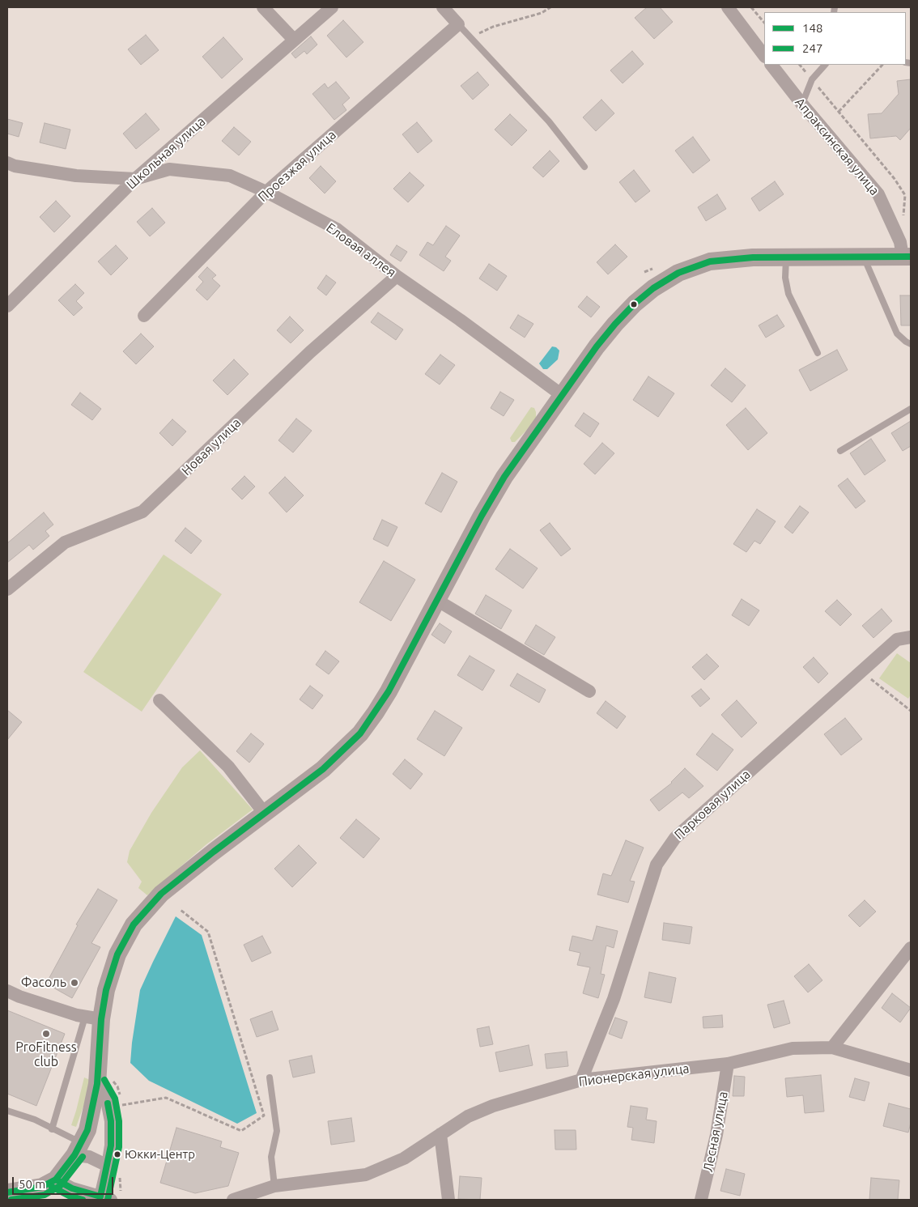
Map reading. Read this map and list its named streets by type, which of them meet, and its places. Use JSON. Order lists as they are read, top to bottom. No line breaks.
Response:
{"streets":{"street":["Апраксинская улица","Школьная улица","Проезжая улица","Еловая аллея","Новая улица","Парковая улица","Пионерская улица","Лесная улица"]},"crossings":[["Школьная улица","Еловая аллея"],["Проезжая улица","Еловая аллея"],["Еловая аллея","Новая улица"],["Парковая улица","Пионерская улица"],["Пионерская улица","Лесная улица"]],"places":["Фасоль","ProFitness club","Юкки-Центр"],"lines":["transit line 148","transit line 247"],"legend":["148","247"],"scale_bar":"50 m"}
